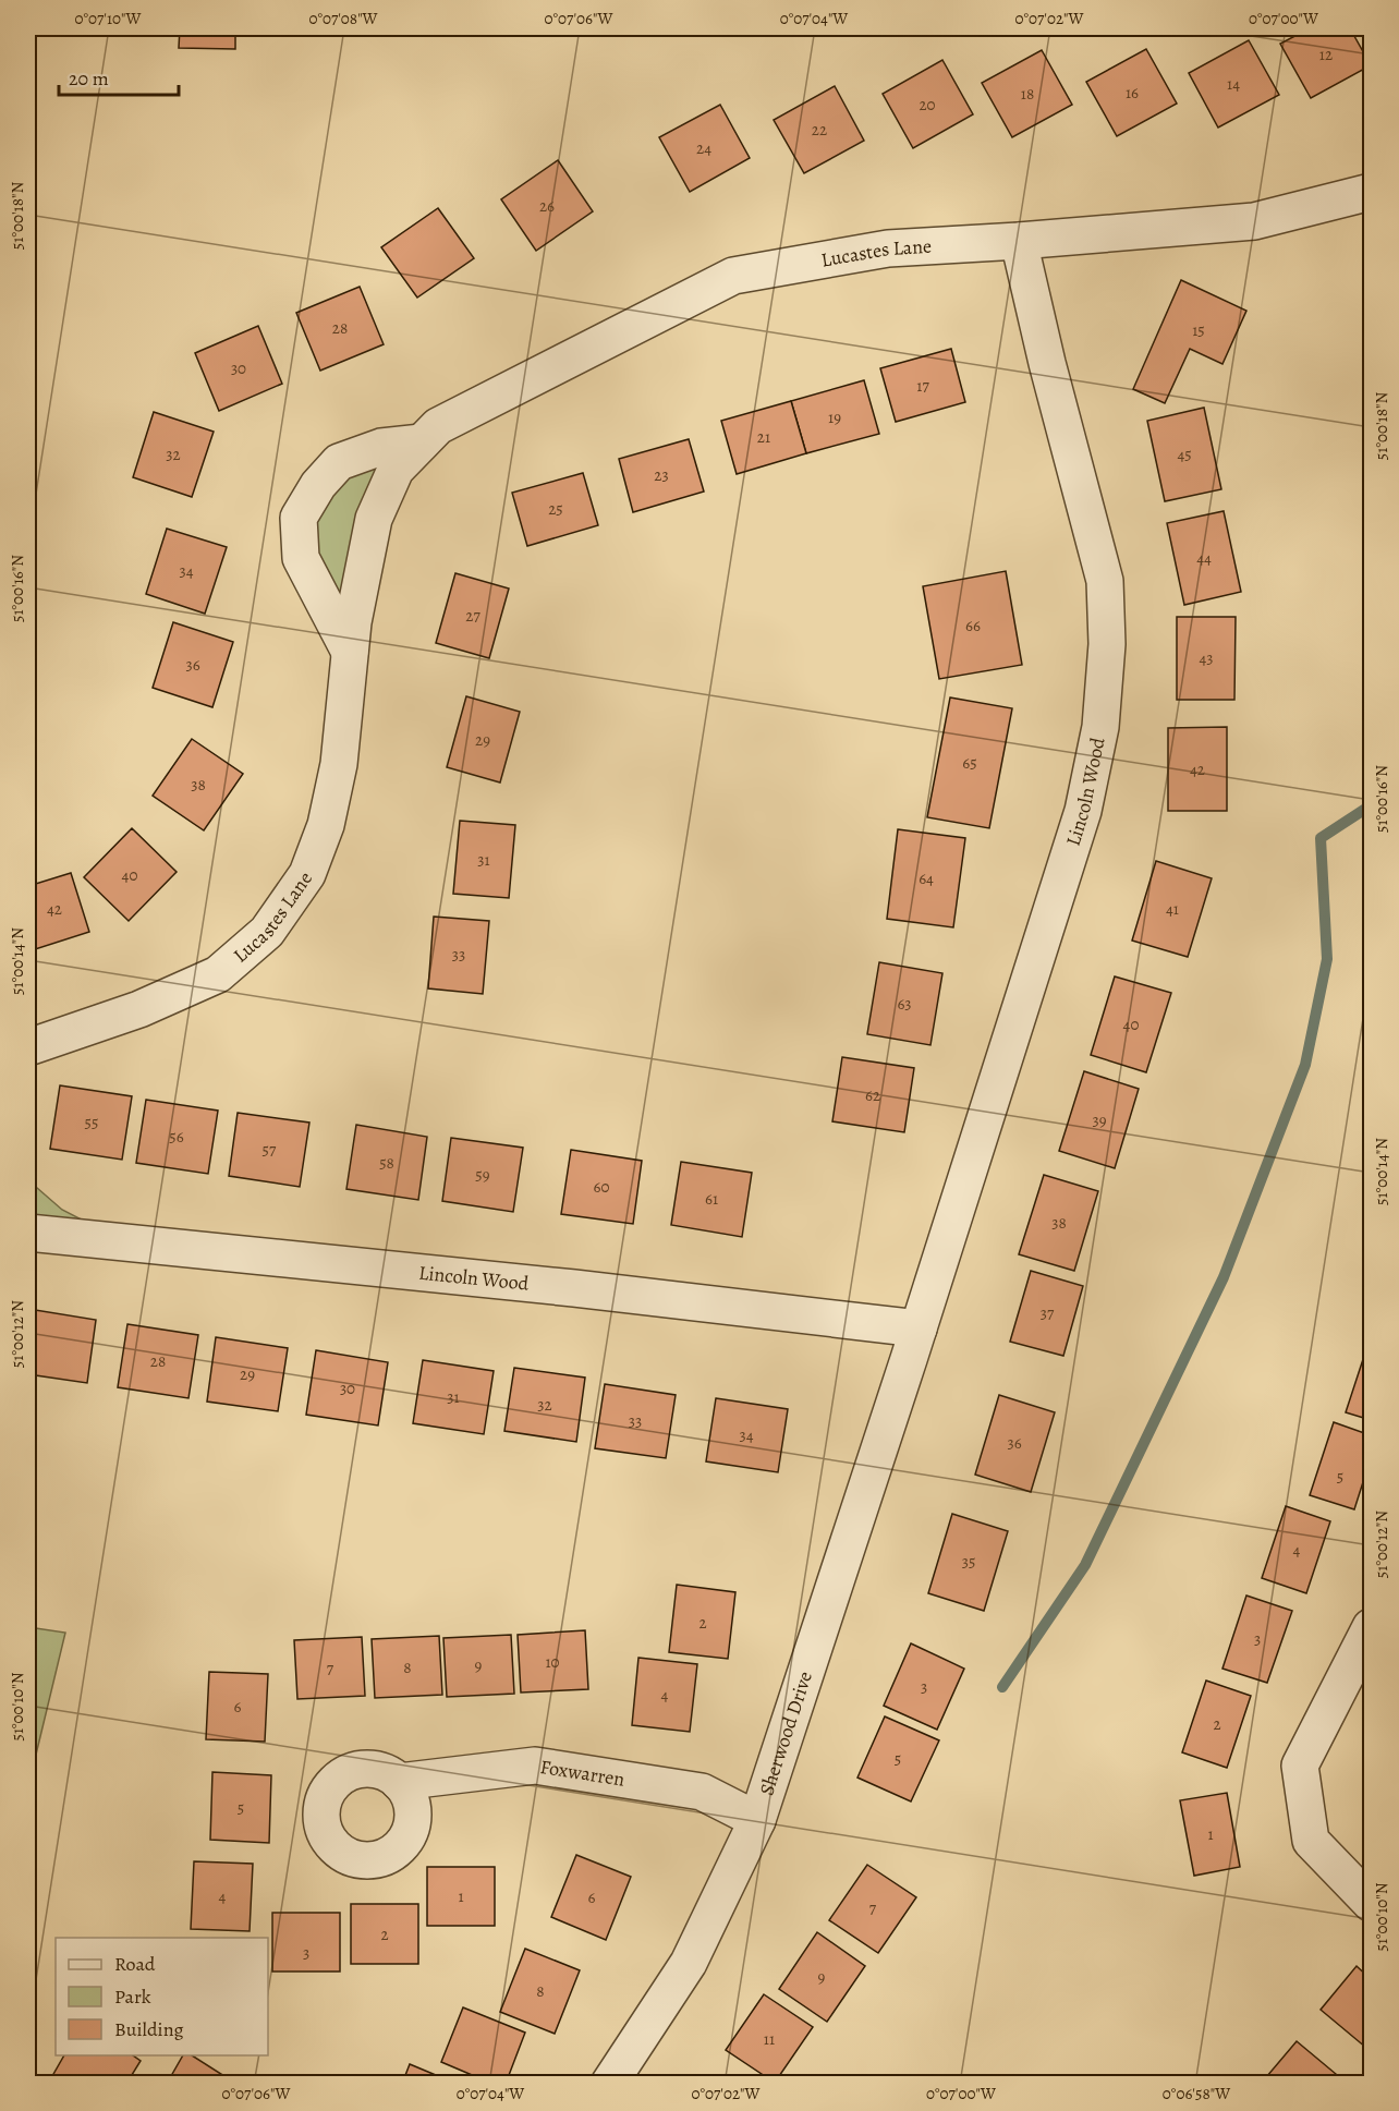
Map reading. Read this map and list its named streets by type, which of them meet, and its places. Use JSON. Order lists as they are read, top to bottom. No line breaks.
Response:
{"streets":{"street":["Lucastes Lane","Lincoln Wood","Sherwood Drive","Foxwarren"]},"crossings":[["Lucastes Lane","Lincoln Wood"],["Lincoln Wood","Sherwood Drive"],["Sherwood Drive","Foxwarren"]],"house_numbers":["12","14","16","18","20","22","24","26","28","15","30","17","19","21","32","45","23","25","44","34","27","66","43","36","29","65","42","38","31","40","64","42","41","33","63","40","62","39","55","56","57","58","59","60","61","38","37","28","29","30","31","32","33","34","36","5","4","35","2","3","10","9","8","7","3","4","6","2","5","5","1","4","1","6","7","2","3","9","8","11"],"legend":["Road","Park","Building"],"scale_bar":"20 m","coordinates":["0°07'10\"W","0°07'08\"W","0°07'06\"W","0°07'04\"W","0°07'02\"W","0°07'00\"W","51°00'18\"N","51°00'16\"N","51°00'14\"N","51°00'12\"N","51°00'10\"N","0°06'58\"W"]}
